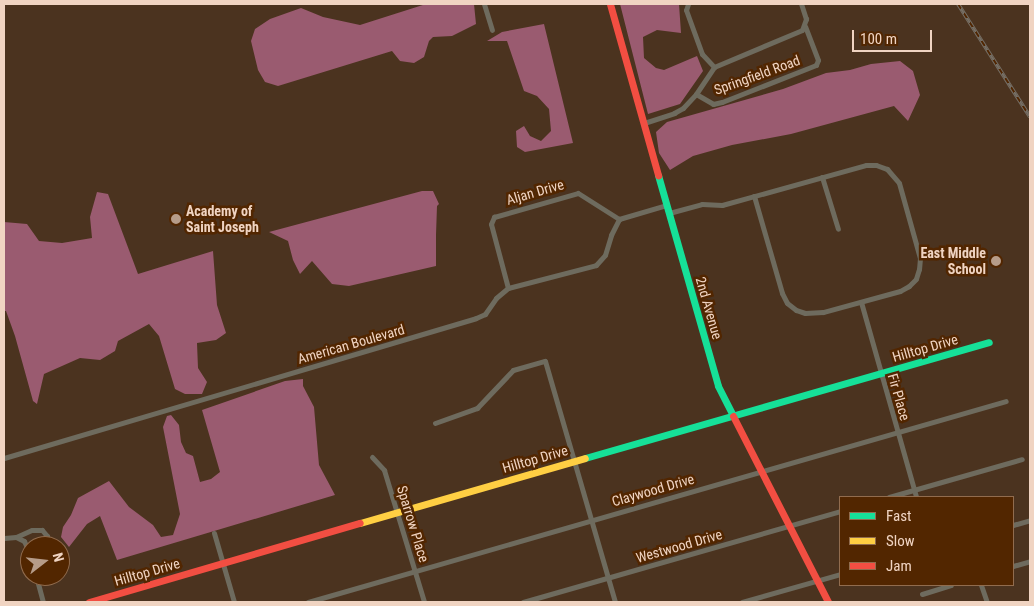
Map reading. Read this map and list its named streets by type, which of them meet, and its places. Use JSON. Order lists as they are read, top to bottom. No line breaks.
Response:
{"streets":{"street":["Springfield Road","Aljan Drive","2nd Avenue","American Boulevard","Hilltop Drive","Fir Place","Claywood Drive","Sparrow Place","Westwood Drive"]},"crossings":[["Springfield Road","2nd Avenue"],["Aljan Drive","American Boulevard"],["2nd Avenue","Hilltop Drive"],["2nd Avenue","Claywood Drive"],["2nd Avenue","Westwood Drive"],["Hilltop Drive","Fir Place"],["Hilltop Drive","Sparrow Place"],["Fir Place","Claywood Drive"],["Claywood Drive","Sparrow Place"]],"places":["Academy of Saint Joseph","East Middle School"],"legend":["Fast","Slow","Jam"],"scale_bar":"100 m","north":"right"}
